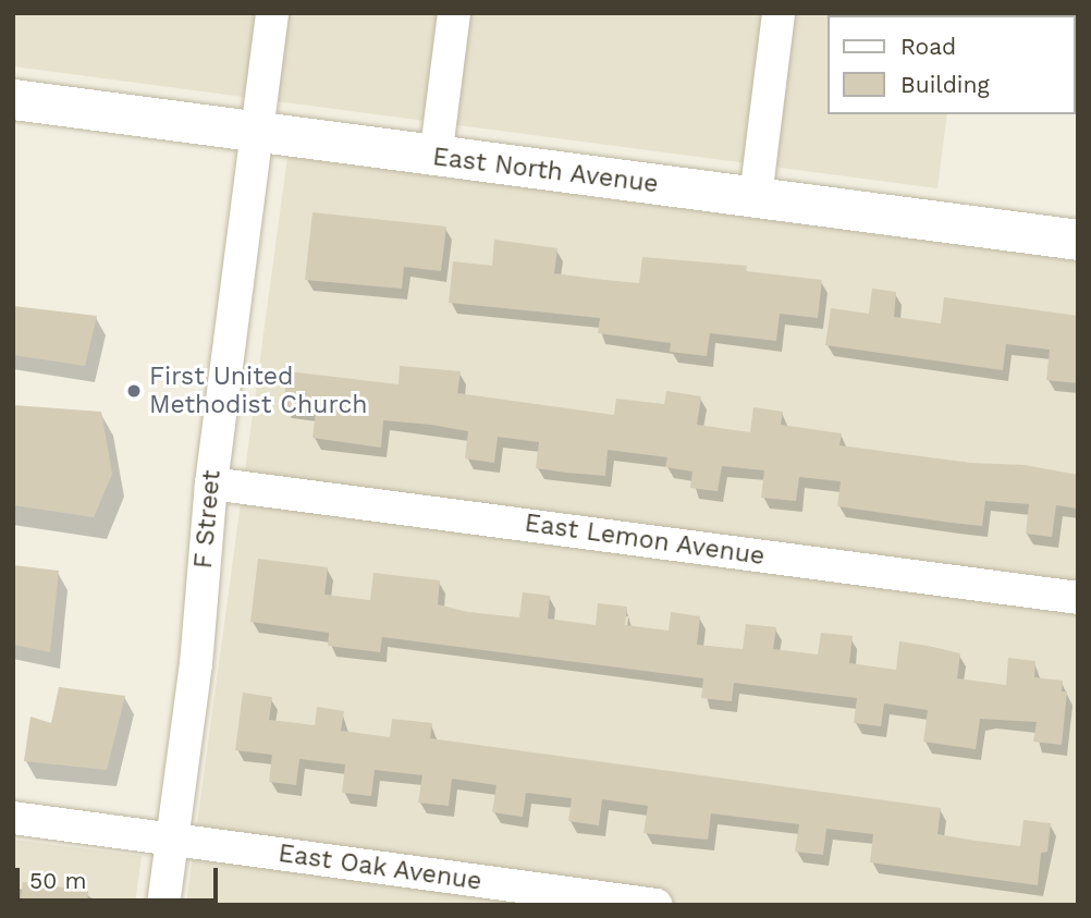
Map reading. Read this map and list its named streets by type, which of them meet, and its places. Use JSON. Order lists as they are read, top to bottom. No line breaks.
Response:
{"streets":{"street":["East North Avenue","F Street","East Lemon Avenue","East Oak Avenue"]},"crossings":[["East North Avenue","F Street"],["F Street","East Lemon Avenue"],["F Street","East Oak Avenue"]],"places":["First United Methodist Church"],"legend":["Road","Building"],"scale_bar":"50 m"}
